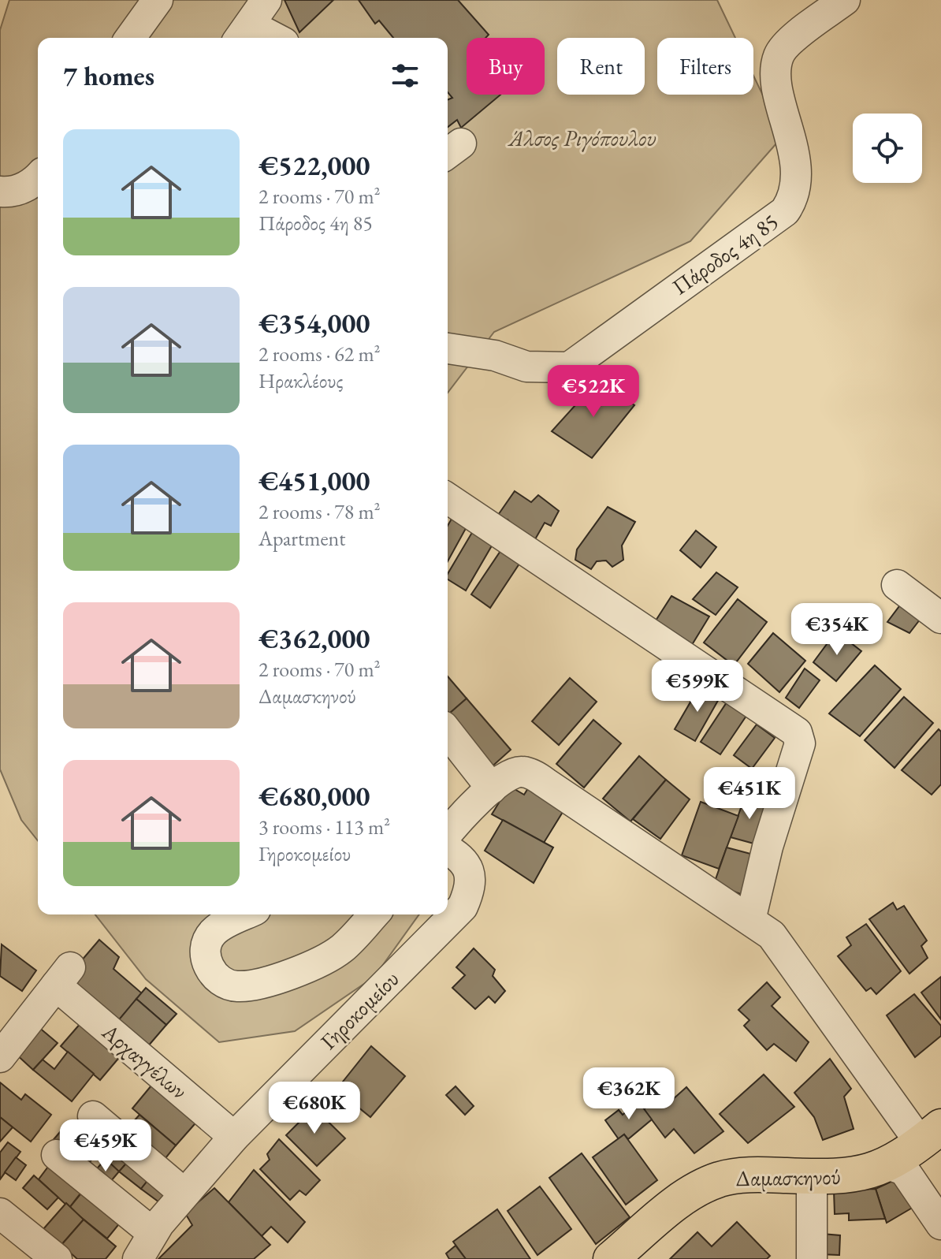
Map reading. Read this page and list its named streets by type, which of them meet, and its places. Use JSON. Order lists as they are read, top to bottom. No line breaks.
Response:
{"streets":{"main road":["Δαμασκηνού"],"street":["Πάροδος 4η 85","Γηροκομείου","Αρχαγγέλων"]},"crossings":[["Γηροκομείου","Αρχαγγέλων"]],"parks":["Άλσος Ριγόπουλου"],"page":{"chip":["Buy","Rent","Filters"],"heading":"7 homes","list":[{"name":"€522,000","note":"2 rooms · 70 m² · Πάροδος 4η 85"},{"name":"€354,000","note":"2 rooms · 62 m² · Ηρακλέους"},{"name":"€451,000","note":"2 rooms · 78 m² · Apartment"},{"name":"€362,000","note":"2 rooms · 70 m² · Δαμασκηνού"},{"name":"€680,000","note":"3 rooms · 113 m² · Γηροκομείου"}],"price":["€522K","€354K","€599K","€451K","€362K","€680K","€459K"]}}
